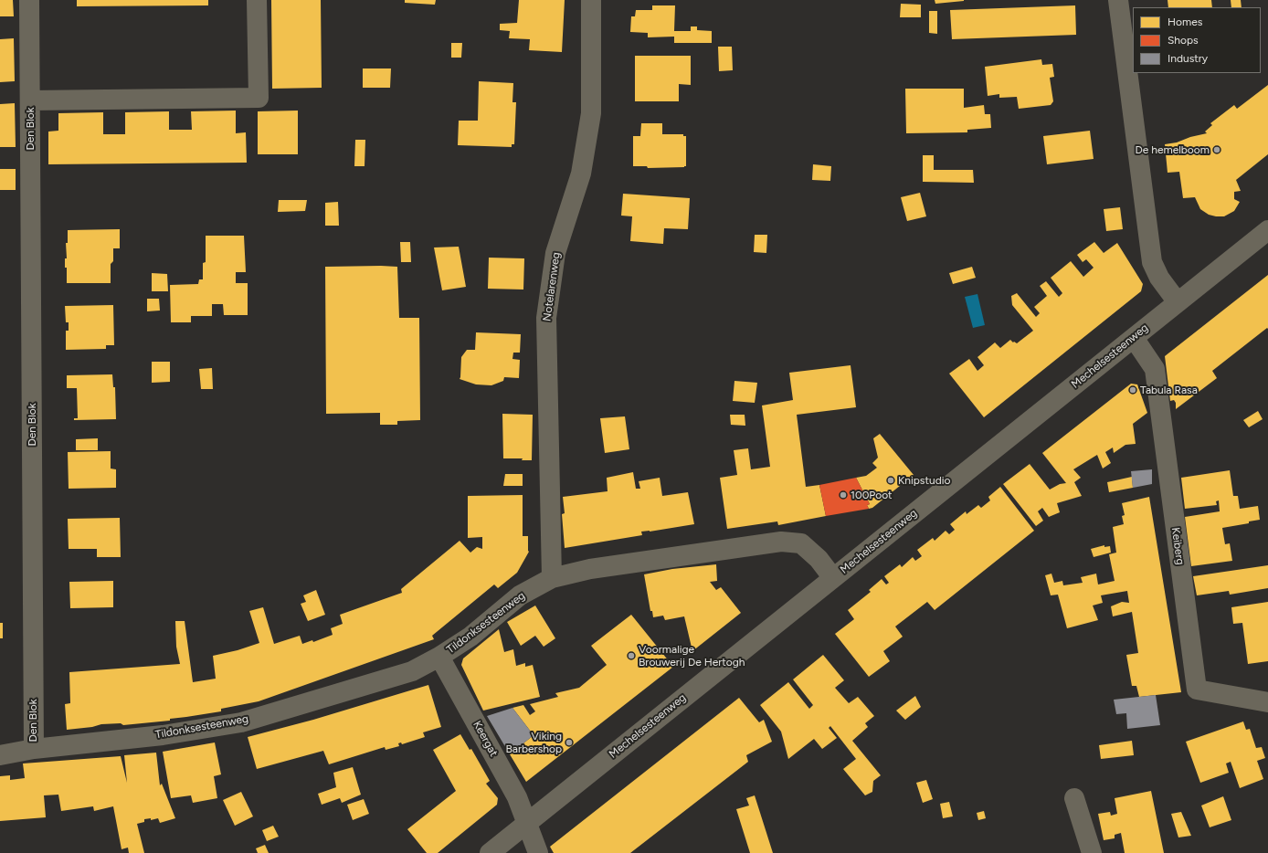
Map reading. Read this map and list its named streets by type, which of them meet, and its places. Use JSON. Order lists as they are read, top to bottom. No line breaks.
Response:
{"streets":{"street":["Den Blok","Notelarenweg","Mechelsesteenweg","Keiberg","Tildonksesteenweg","Keergat"]},"crossings":[["Den Blok","Tildonksesteenweg"],["Notelarenweg","Tildonksesteenweg"],["Mechelsesteenweg","Keiberg"],["Mechelsesteenweg","Tildonksesteenweg"],["Mechelsesteenweg","Keergat"],["Tildonksesteenweg","Keergat"]],"places":["De hemelboom","Tabula Rasa","Knipstudio","100Poot","Voormalige Brouwerij De Hertogh","Viking Barbershop"],"legend":["Homes","Shops","Industry"]}
